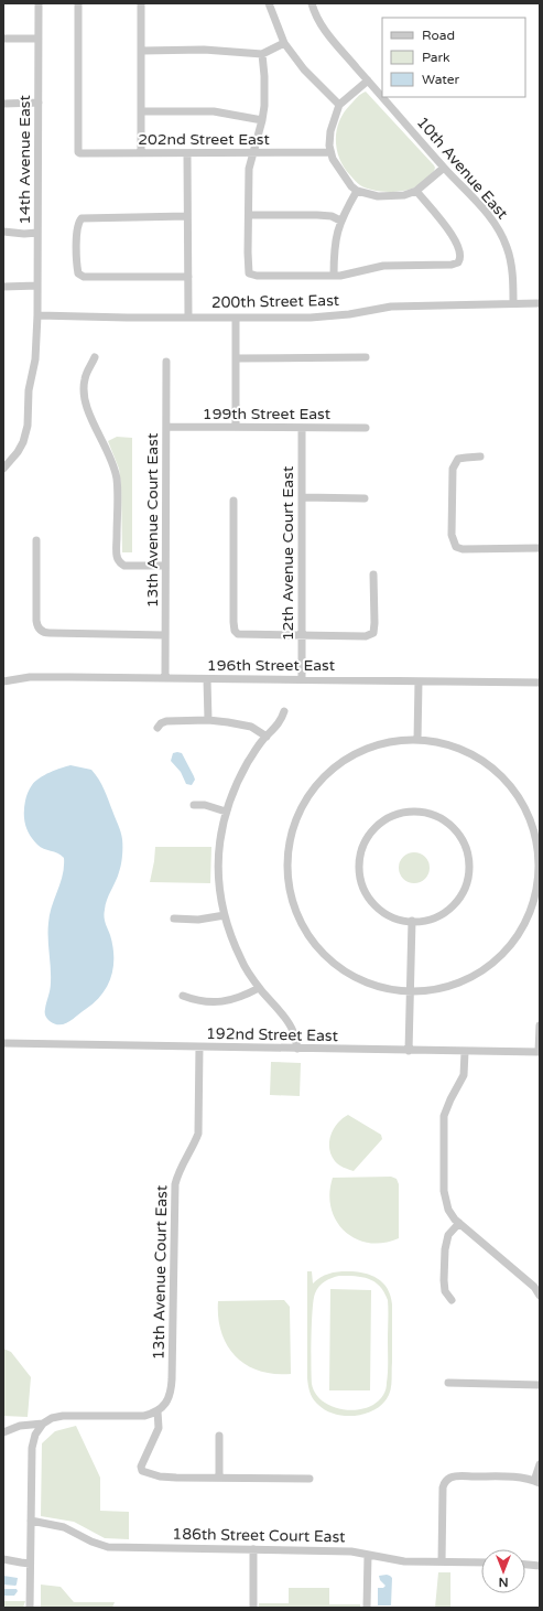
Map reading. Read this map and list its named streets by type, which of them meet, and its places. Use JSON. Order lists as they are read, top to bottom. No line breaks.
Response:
{"streets":{"street":["202nd Street East","14th Avenue East","10th Avenue East","200th Street East","199th Street East","13th Avenue Court East","12th Avenue Court East","196th Street East","192nd Street East","186th Street Court East"]},"crossings":[["14th Avenue East","200th Street East"],["10th Avenue East","200th Street East"],["199th Street East","13th Avenue Court East"],["199th Street East","12th Avenue Court East"],["13th Avenue Court East","196th Street East"],["13th Avenue Court East","192nd Street East"],["12th Avenue Court East","196th Street East"]],"legend":["Road","Park","Water"],"north":"bottom"}
